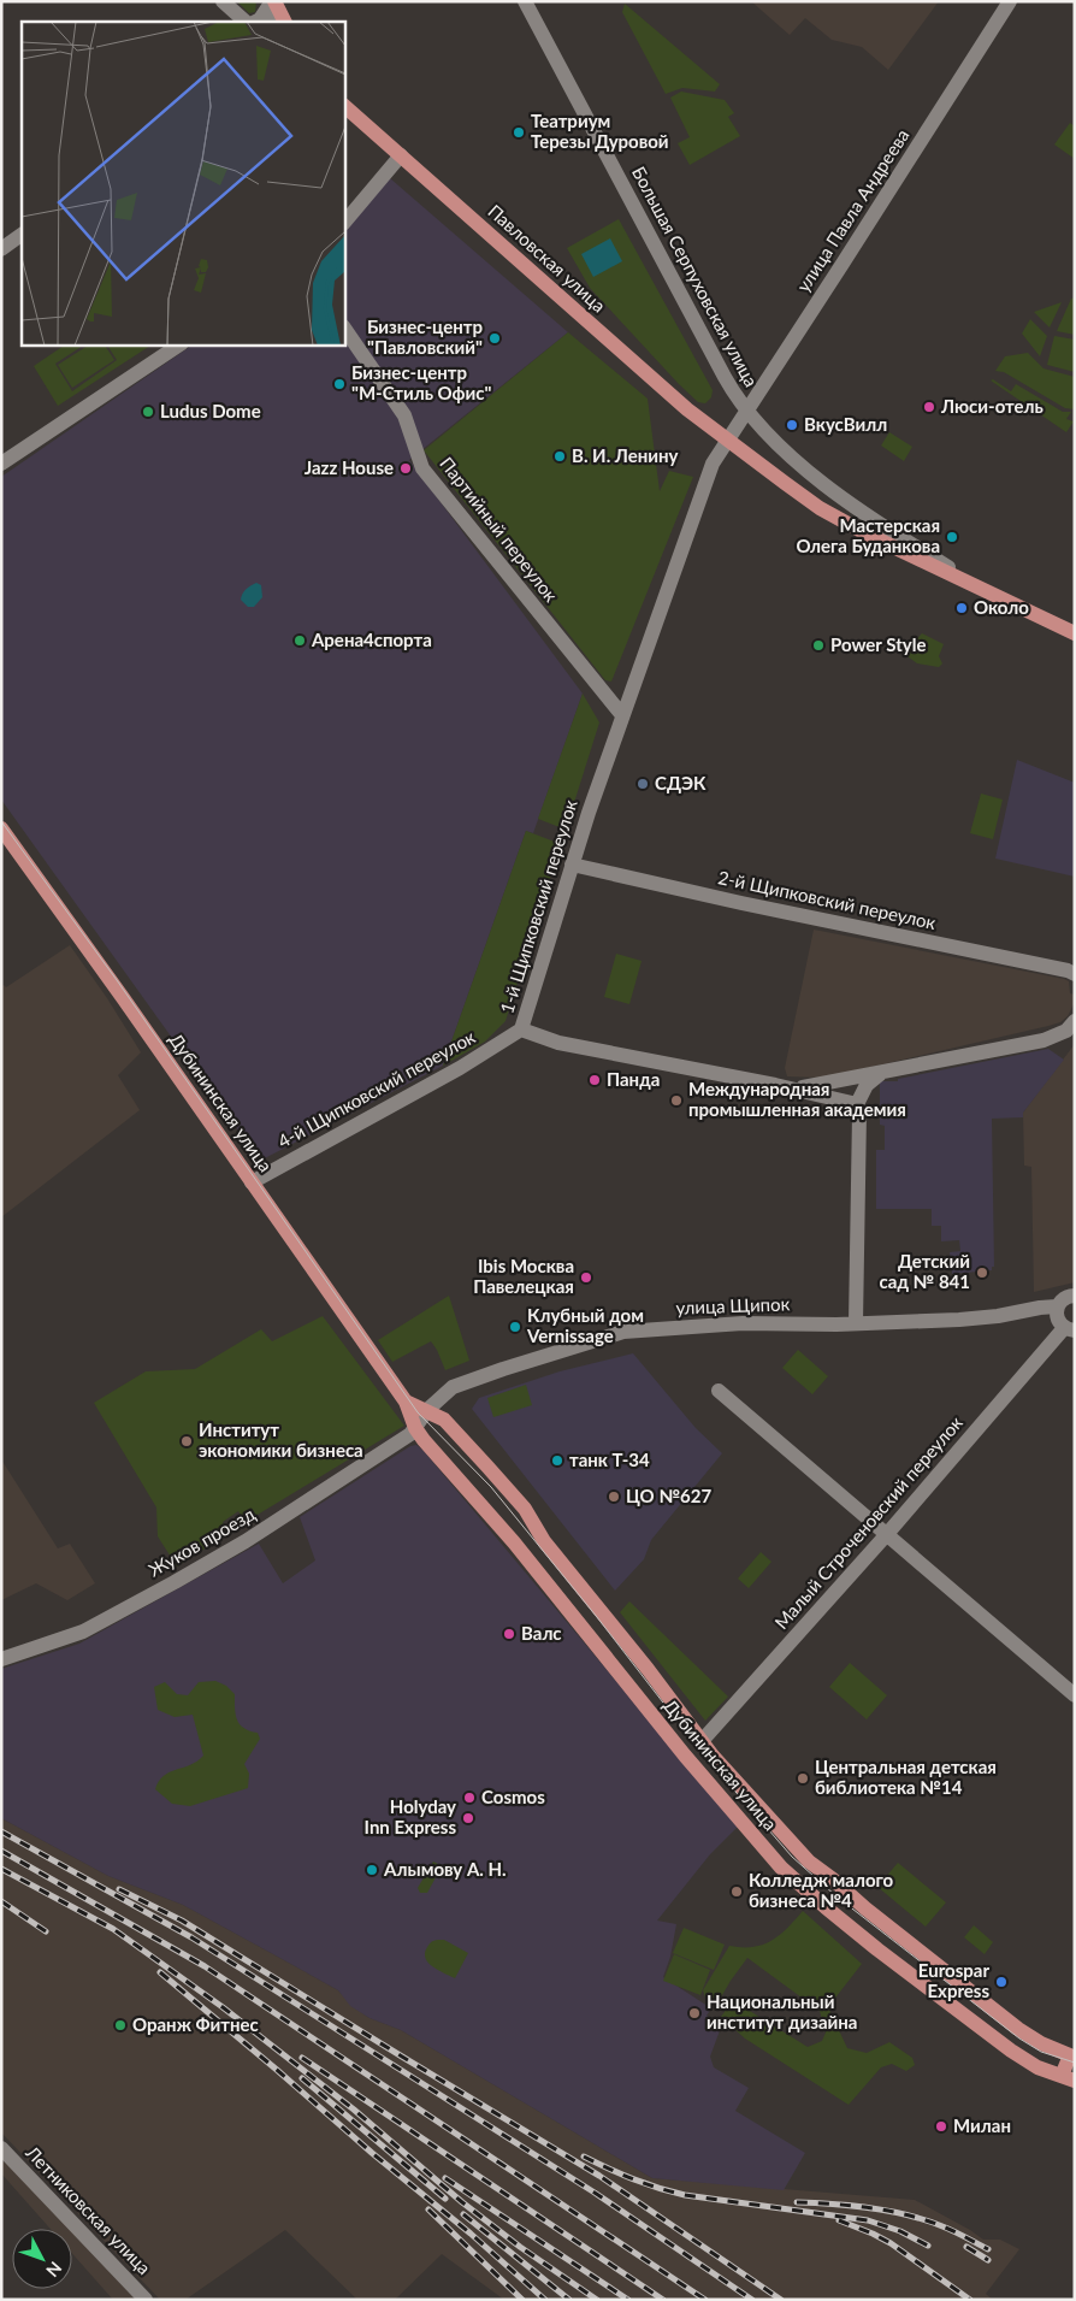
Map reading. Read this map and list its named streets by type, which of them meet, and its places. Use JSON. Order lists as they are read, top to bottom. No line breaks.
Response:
{"streets":{"main road":["Павловская улица","Большая Серпуховская улица","Дубининская улица"],"street":["улица Павла Андреева","Партийный переулок","2-й Щипковский переулок","1-й Щипковский переулок","4-й Щипковский переулок","улица Щипок","Малый Строченовский переулок","Жуков проезд","Летниковская улица"]},"crossings":[["улица Павла Андреева","Павловская улица"],["улица Павла Андреева","Большая Серпуховская улица"],["улица Павла Андреева","1-й Щипковский переулок"],["Павловская улица","Большая Серпуховская улица"],["Павловская улица","1-й Щипковский переулок"],["Большая Серпуховская улица","1-й Щипковский переулок"],["Партийный переулок","1-й Щипковский переулок"],["2-й Щипковский переулок","1-й Щипковский переулок"],["1-й Щипковский переулок","4-й Щипковский переулок"],["4-й Щипковский переулок","Дубининская улица"],["Дубининская улица","улица Щипок"],["Дубининская улица","Малый Строченовский переулок"],["Дубининская улица","Жуков проезд"],["улица Щипок","Жуков проезд"]],"places":["Театриум Терезы Дуровой","Бизнес-центр \"Павловский\"","Бизнес-центр \"М-Стиль Офис\"","Люси-отель","Ludus Dome","ВкусВилл","В. И. Ленину","Jazz House","Мастерская Олега Буданкова","Около","Арена4спорта","Power Style","СДЭК","Панда","Международная промышленная академия","Детский сад № 841","Ibis Москва Павелецкая","Клубный дом Vernissage","Институт экономики бизнеса","танк Т-34","ЦО №627","Валс","Центральная детская библиотека №14","Cosmos","Holyday Inn Express","Алымову А. Н.","Колледж малого бизнеса №4","Eurospar Express","Национальный институт дизайна","Оранж Фитнес","Милан"],"north":"bottom right"}
